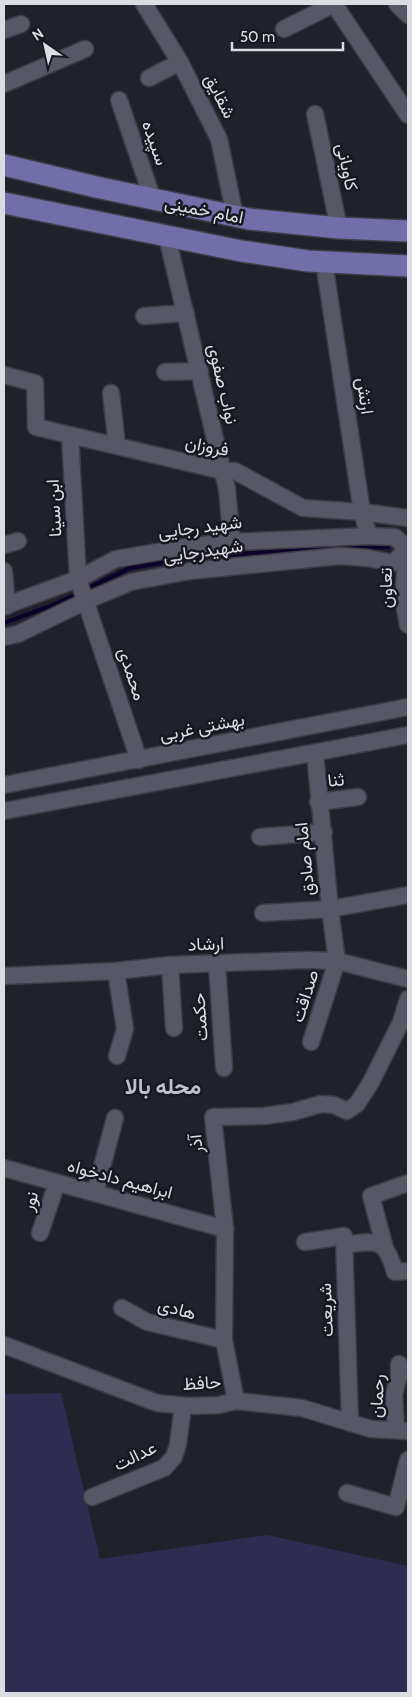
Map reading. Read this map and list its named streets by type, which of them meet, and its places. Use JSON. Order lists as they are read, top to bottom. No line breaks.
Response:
{"streets":{"main road":["امام خمینی"],"street":["شقایق","سپیده","کاویانی","نواب صفوی","ارتش","فروزان","ابن سینا","شهید رجایی","شهیدرجایی","تعاون","محمدی","بهشتی غربی","ثنا","امام صادق","ارشاد","صداقت","حکمت","آذر","ابراهیم دادخواه","نور","هادی","شریعت","حافظ","رحمان","عدالت"]},"crossings":[["شقایق","امام خمینی"],["سپیده","امام خمینی"],["کاویانی","امام خمینی"],["امام خمینی","نواب صفوی"],["امام خمینی","ارتش"],["نواب صفوی","فروزان"],["نواب صفوی","شهید رجایی"],["ارتش","فروزان"],["ارتش","شهید رجایی"],["فروزان","ابن سینا"],["ابن سینا","شهید رجایی"],["ابن سینا","شهیدرجایی"],["ابن سینا","محمدی"],["شهید رجایی","شهیدرجایی"],["شهید رجایی","تعاون"],["شهیدرجایی","تعاون"],["شهیدرجایی","محمدی"],["محمدی","بهشتی غربی"],["ثنا","امام صادق"],["امام صادق","ارشاد"],["امام صادق","صداقت"],["ارشاد","صداقت"],["ارشاد","حکمت"],["آذر","ابراهیم دادخواه"],["آذر","هادی"],["آذر","حافظ"],["ابراهیم دادخواه","نور"],["شریعت","حافظ"],["حافظ","رحمان"],["حافظ","عدالت"]],"districts":["محله بالا"],"scale_bar":"50 m","north":"top left"}
